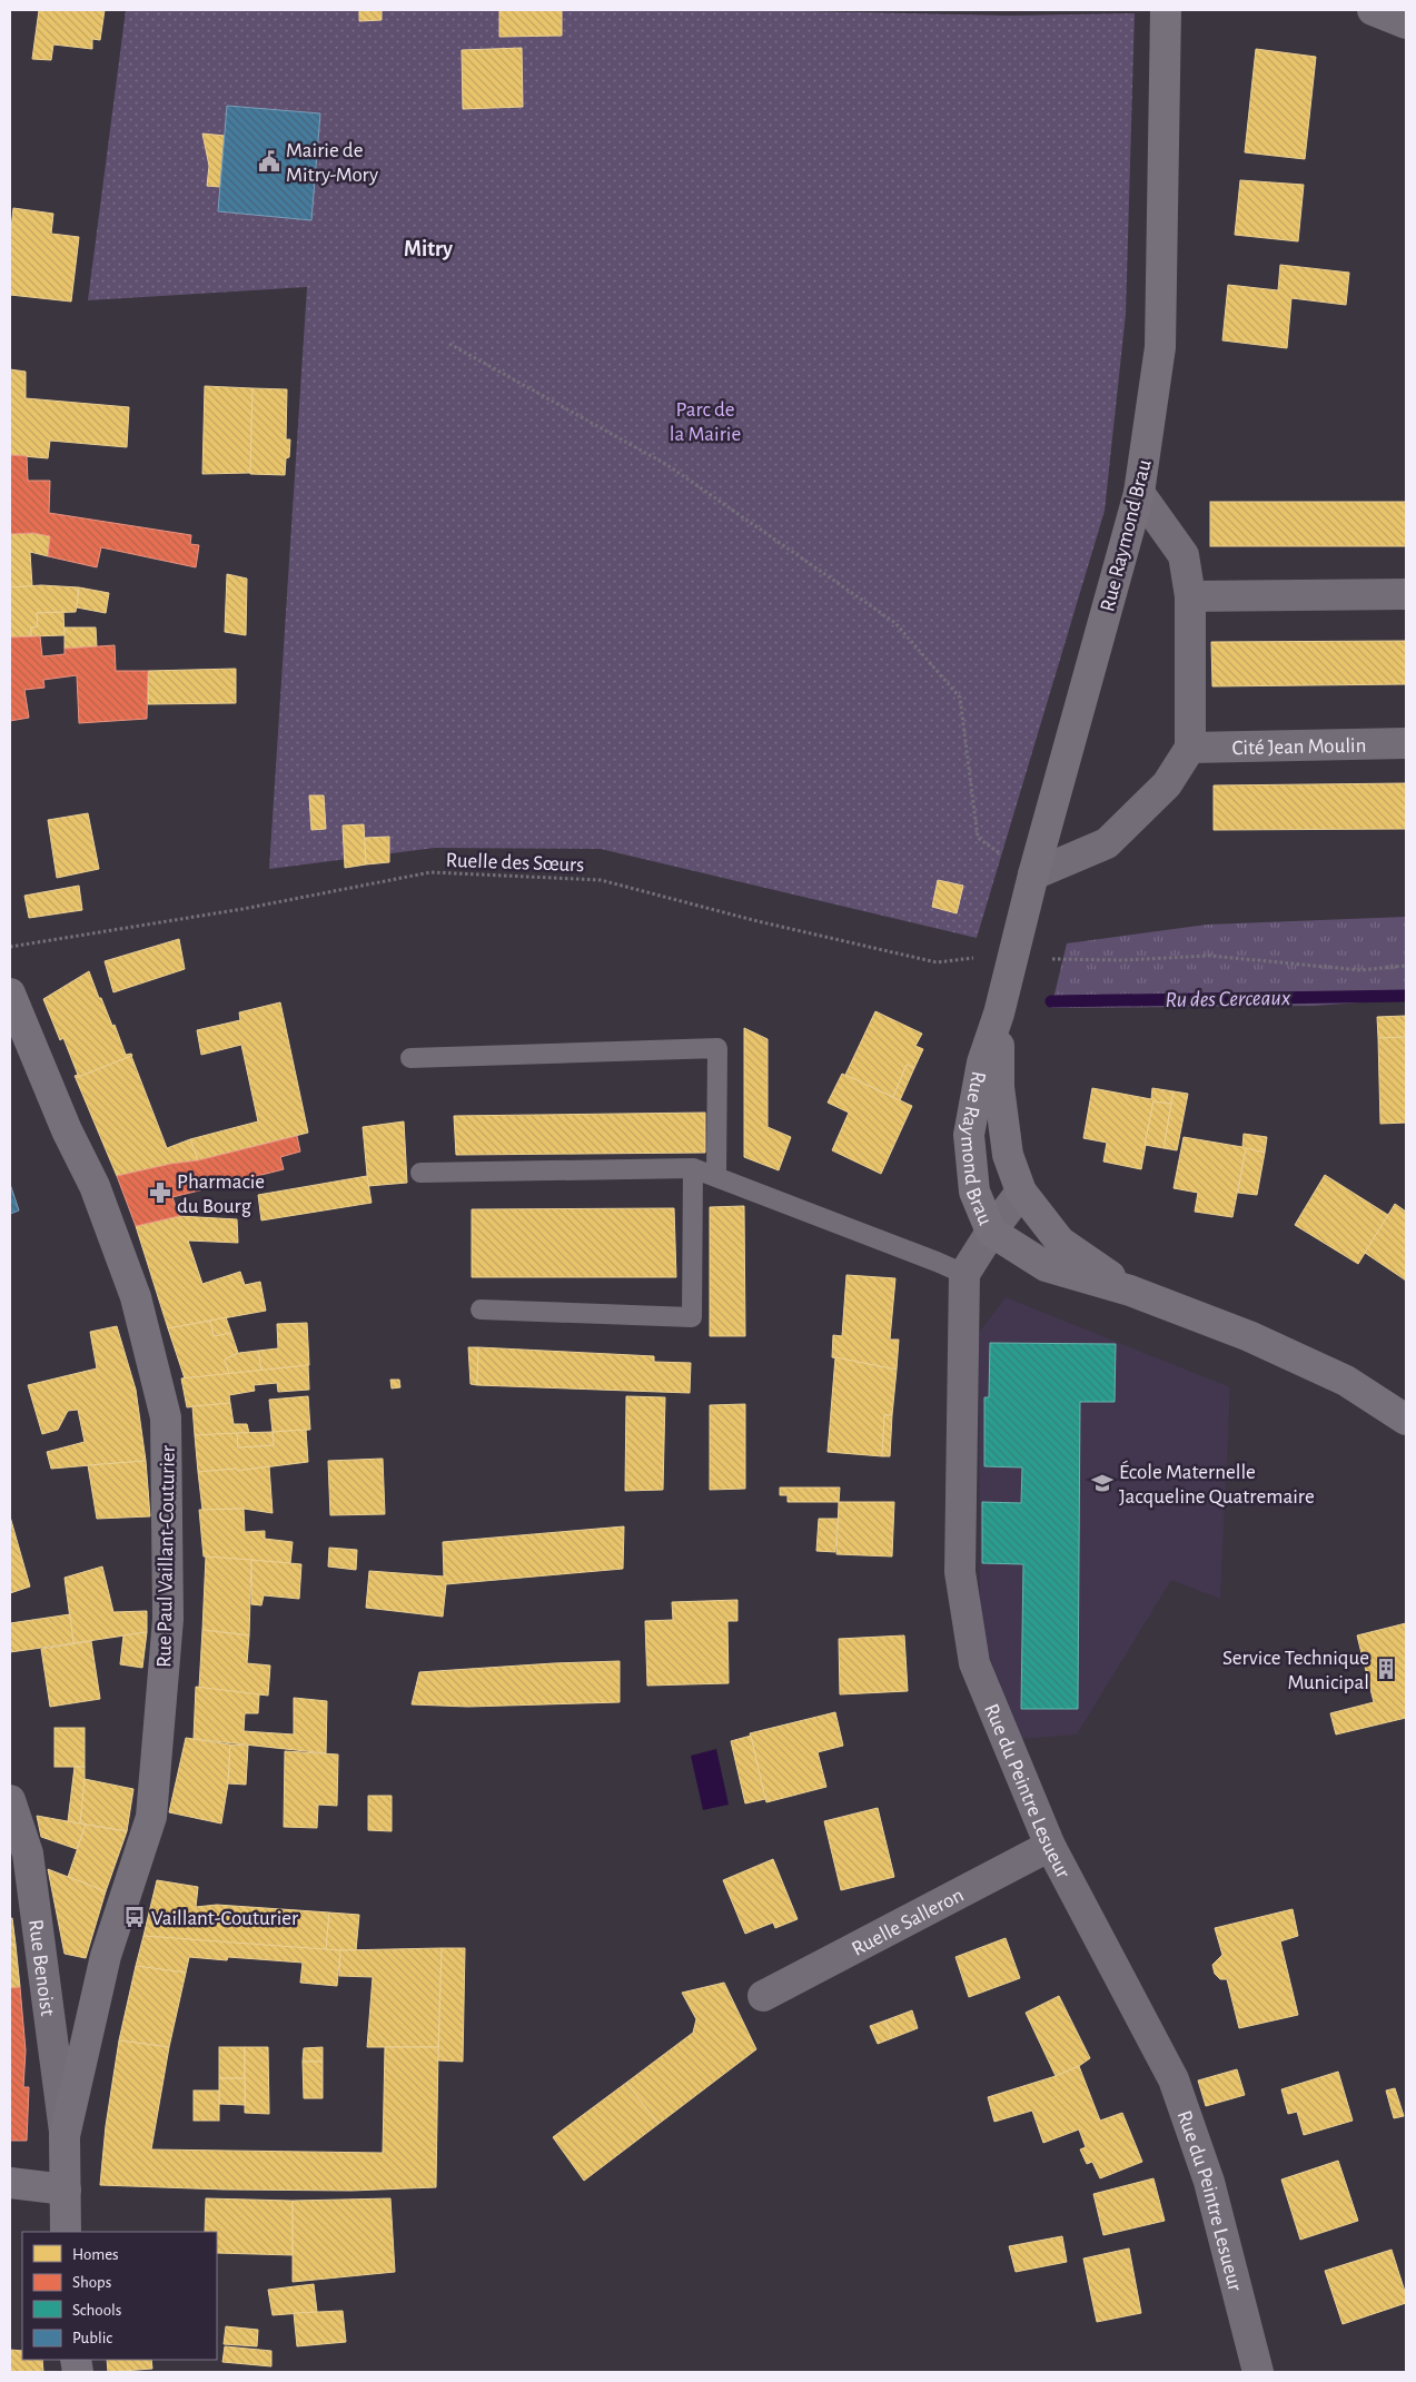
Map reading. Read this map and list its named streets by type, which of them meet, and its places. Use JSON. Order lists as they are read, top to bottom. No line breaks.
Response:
{"streets":{"street":["Rue Raymond Brau","Cité Jean Moulin","Rue Paul Vaillant-Couturier","Rue du Peintre Lesueur","Ruelle Salleron","Rue Benoist"],"path":["Ruelle des Sœurs"]},"crossings":[["Rue Raymond Brau","Ruelle des Sœurs"],["Rue Paul Vaillant-Couturier","Rue Benoist"],["Rue du Peintre Lesueur","Ruelle Salleron"]],"districts":["Mitry"],"water":["Ru des Cerceaux"],"parks":["Parc de la Mairie"],"places":{"public building":["Mairie de Mitry-Mory"],"pharmacy":["Pharmacie du Bourg"],"school or university":["École Maternelle Jacqueline Quatremaire"],"building":["Service Technique Municipal"],"bus stop":["Vaillant-Couturier"]},"legend":["Homes","Shops","Schools","Public"]}
